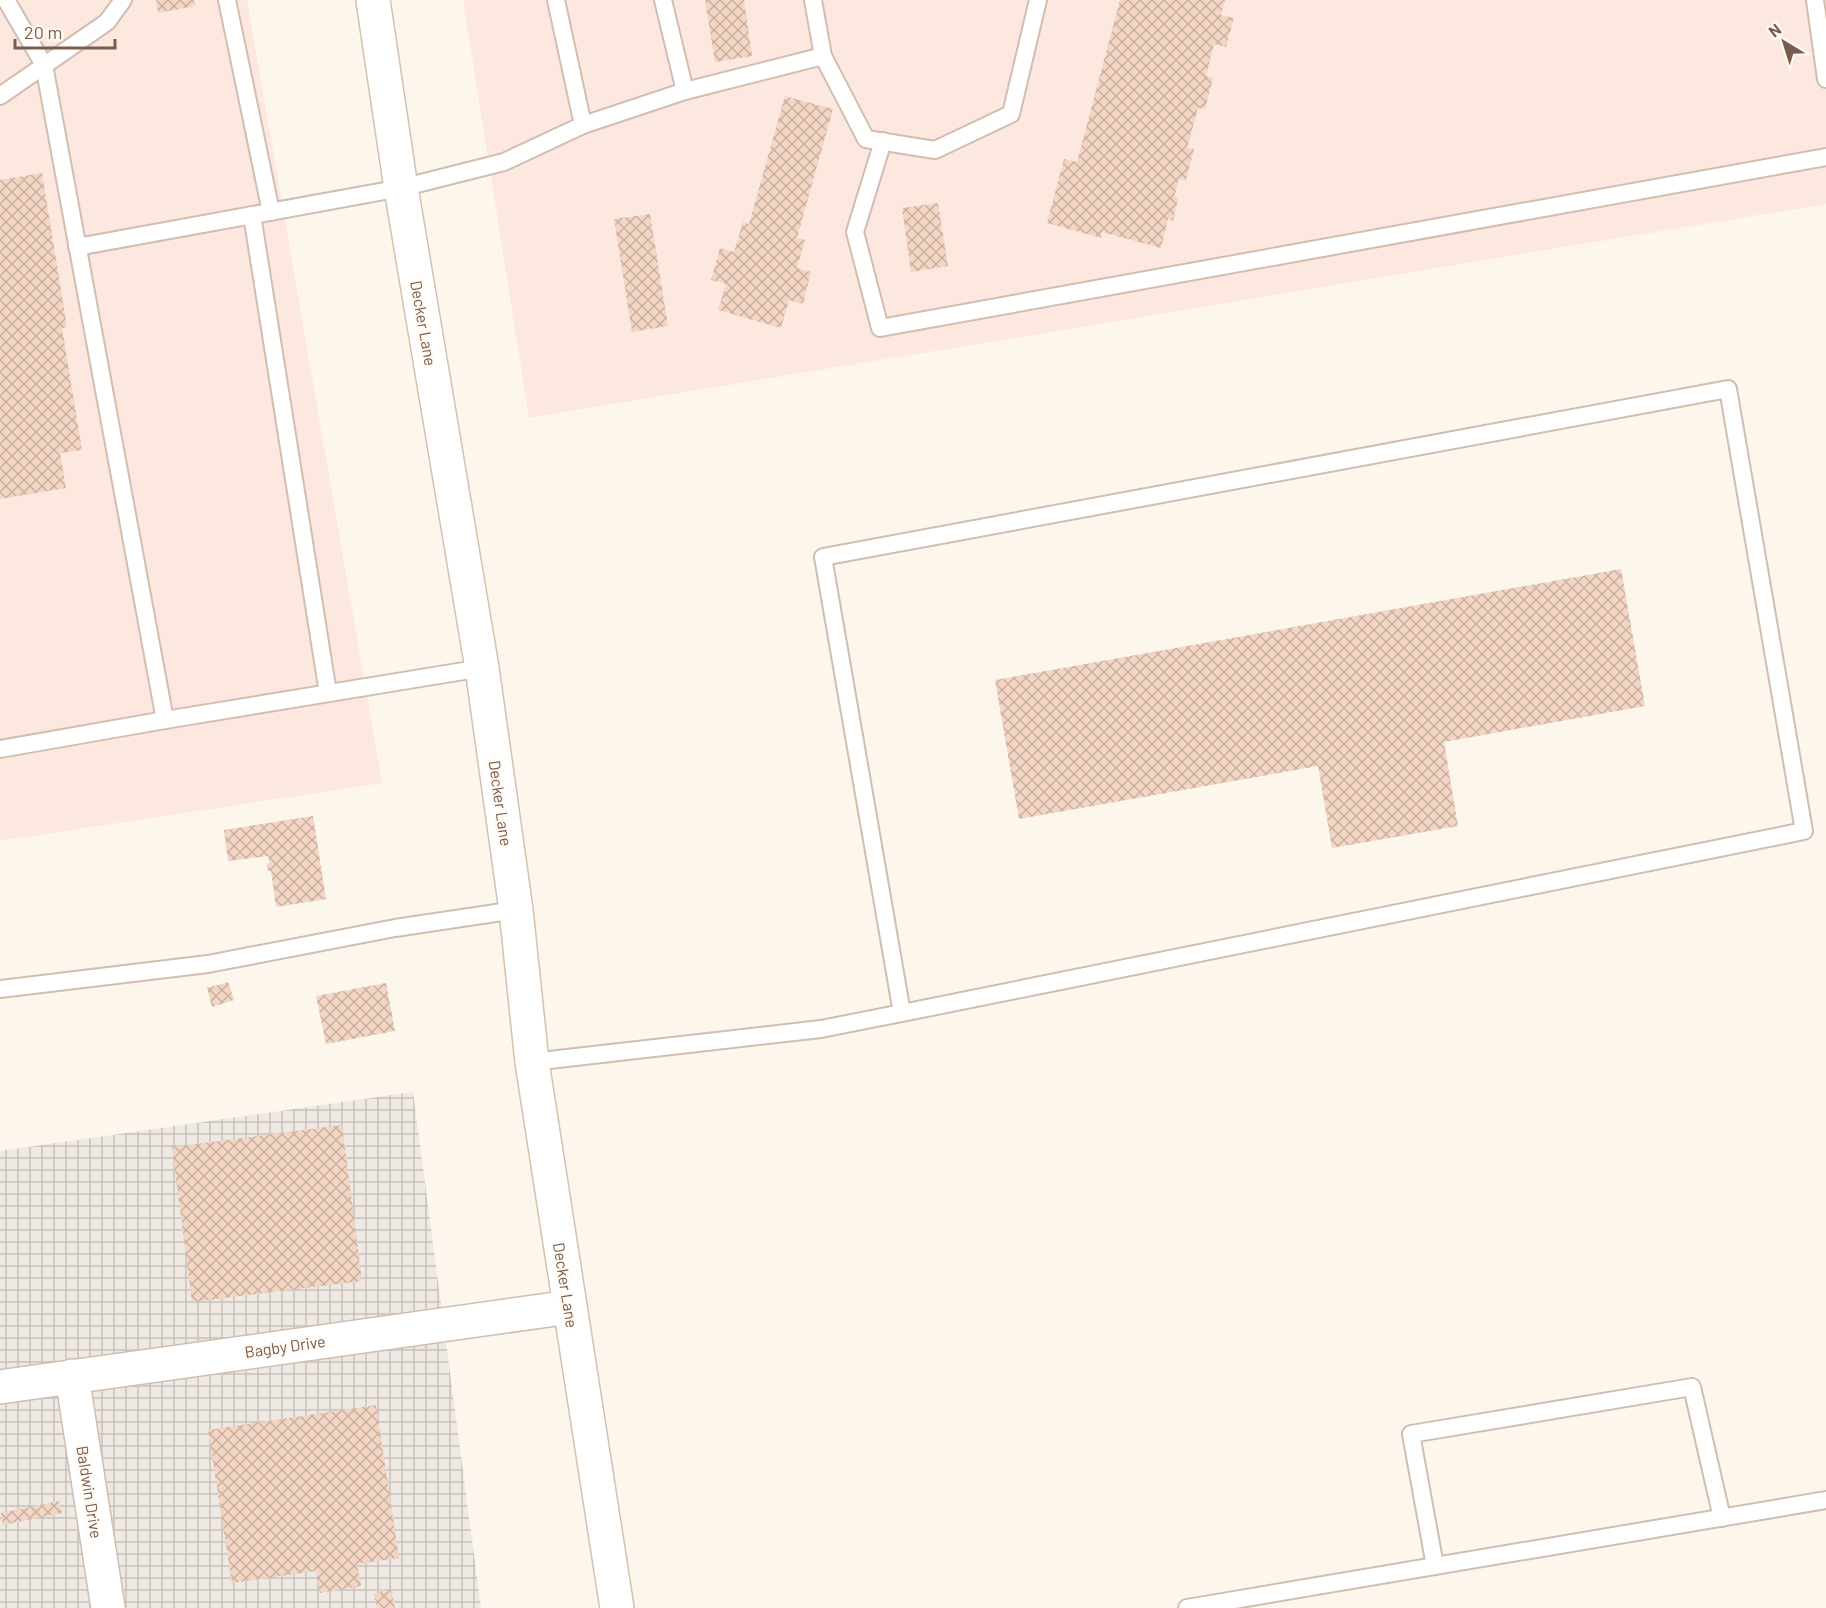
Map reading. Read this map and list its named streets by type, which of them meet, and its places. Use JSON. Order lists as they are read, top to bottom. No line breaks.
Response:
{"streets":{"main road":["Decker Lane","Bagby Drive","Baldwin Drive"]},"crossings":[["Decker Lane","Bagby Drive"],["Bagby Drive","Baldwin Drive"]],"scale_bar":"20 m","north":"top left"}
